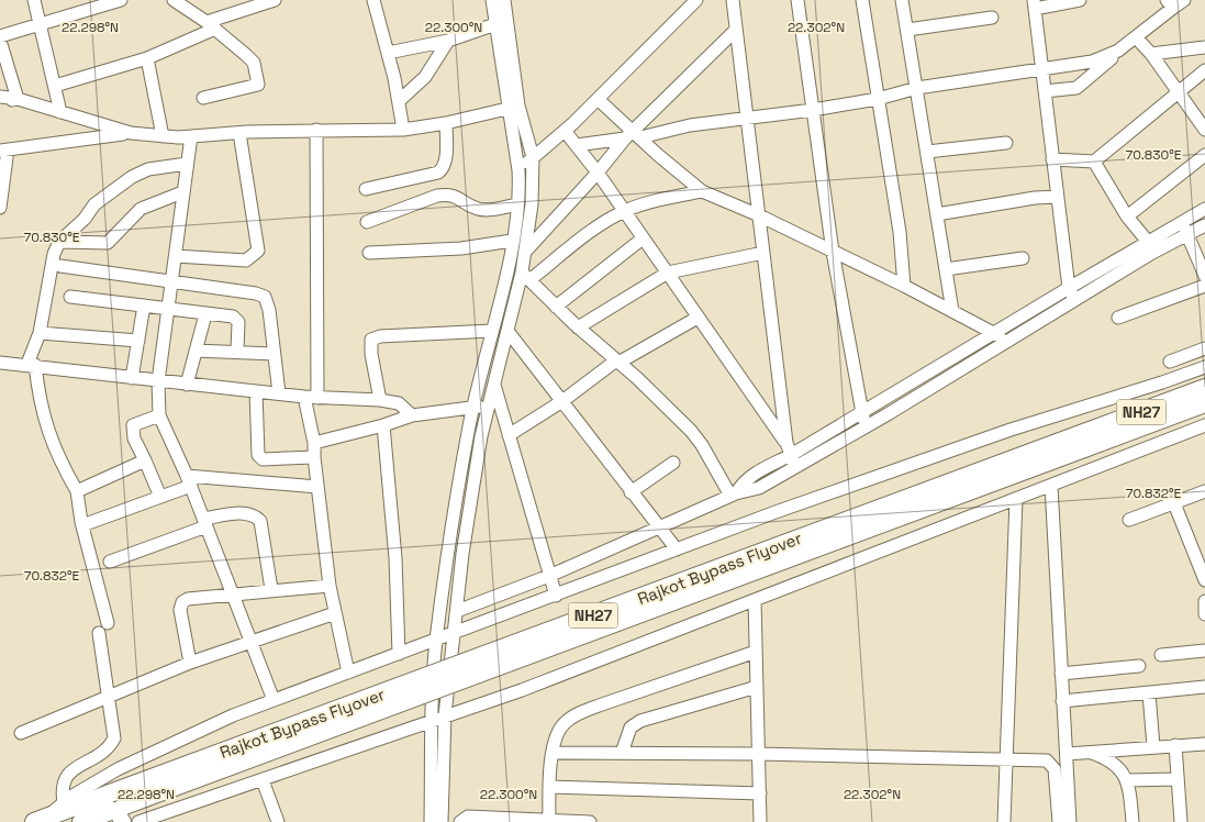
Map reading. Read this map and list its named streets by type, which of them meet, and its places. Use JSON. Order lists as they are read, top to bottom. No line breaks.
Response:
{"streets":{"highway":["NH27","Rajkot Bypass Flyover"]},"crossings":[["NH27","Rajkot Bypass Flyover"]],"coordinates":["22.298°N","22.300°N","22.302°N","70.830°E","70.832°E"]}
